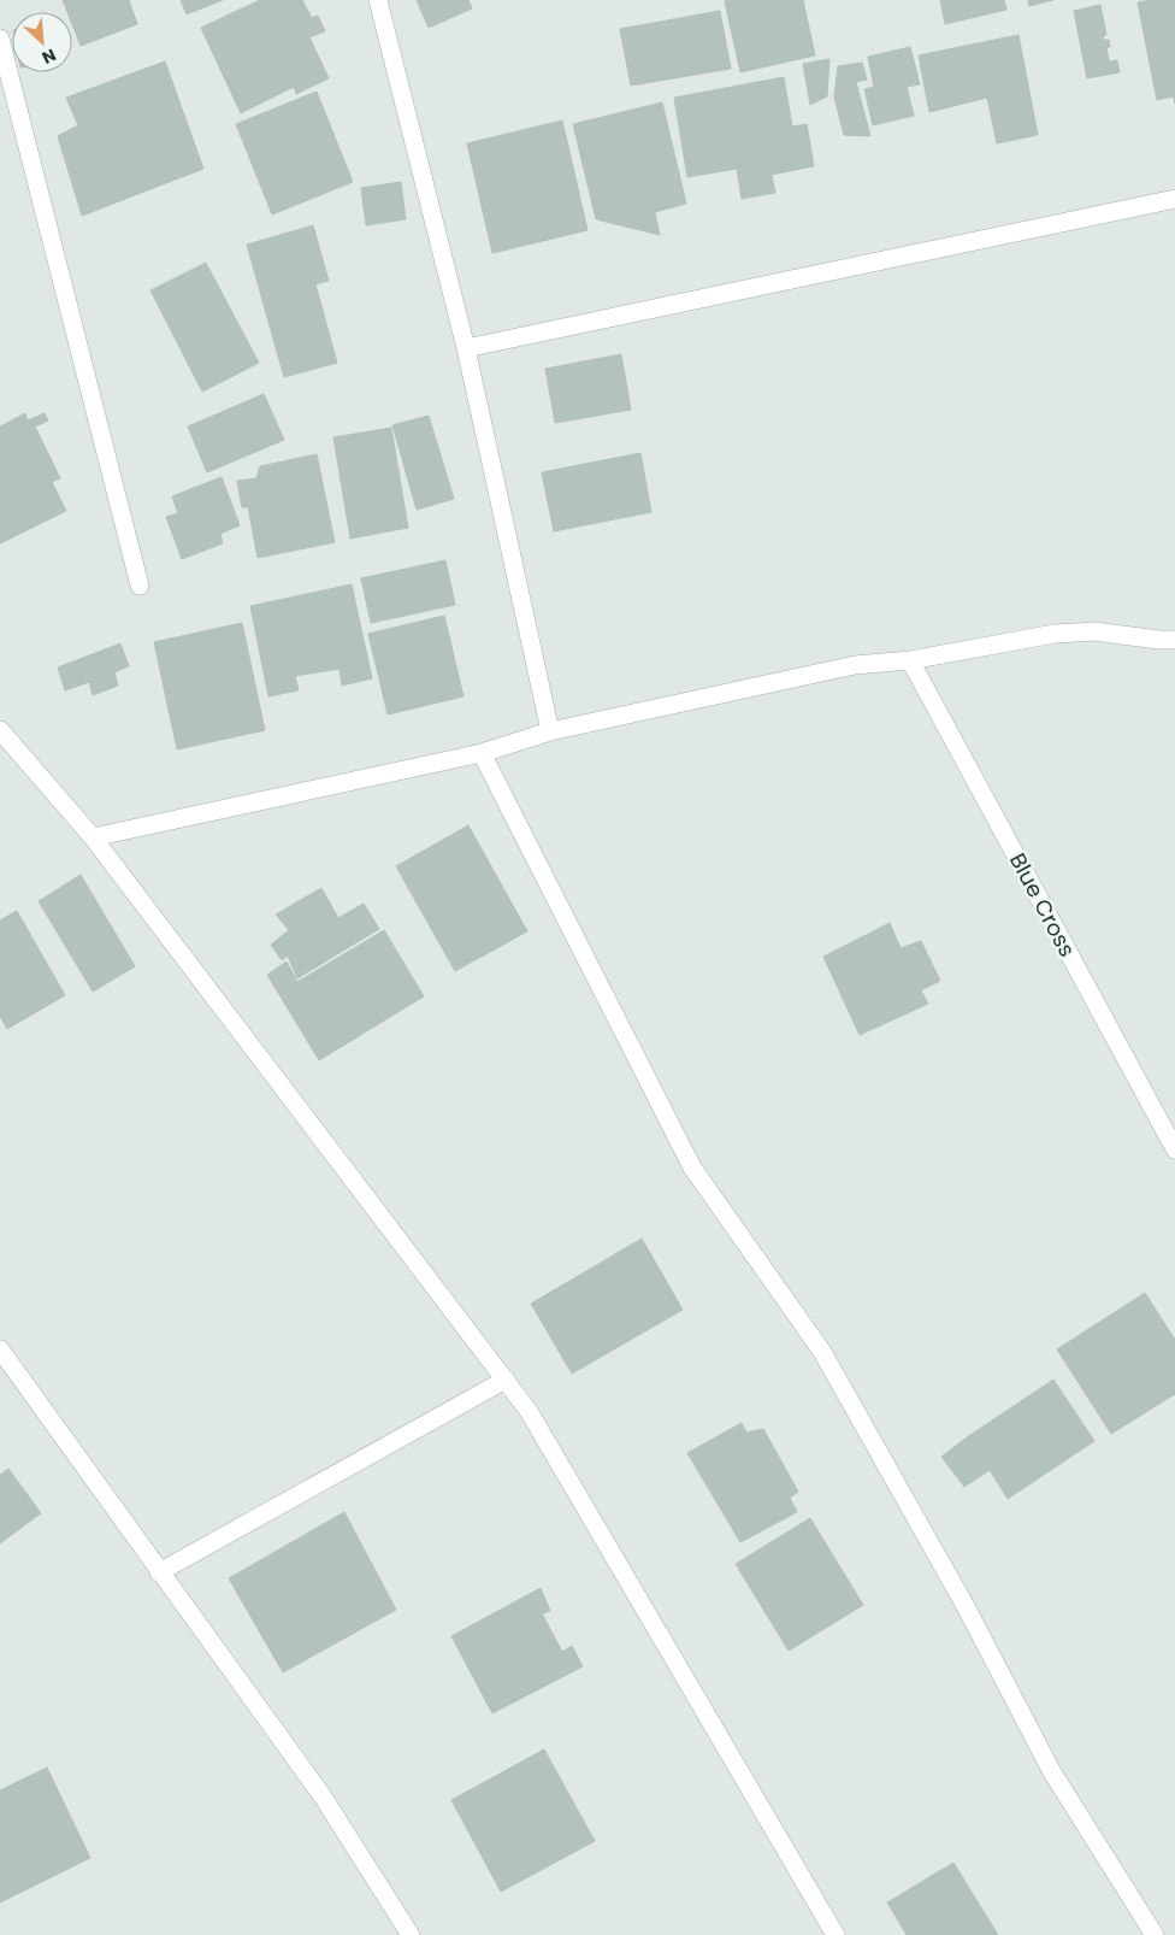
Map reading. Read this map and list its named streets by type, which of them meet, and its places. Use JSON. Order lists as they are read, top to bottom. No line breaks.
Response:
{"streets":{"street":["Blue Cross"]},"north":"bottom right"}
